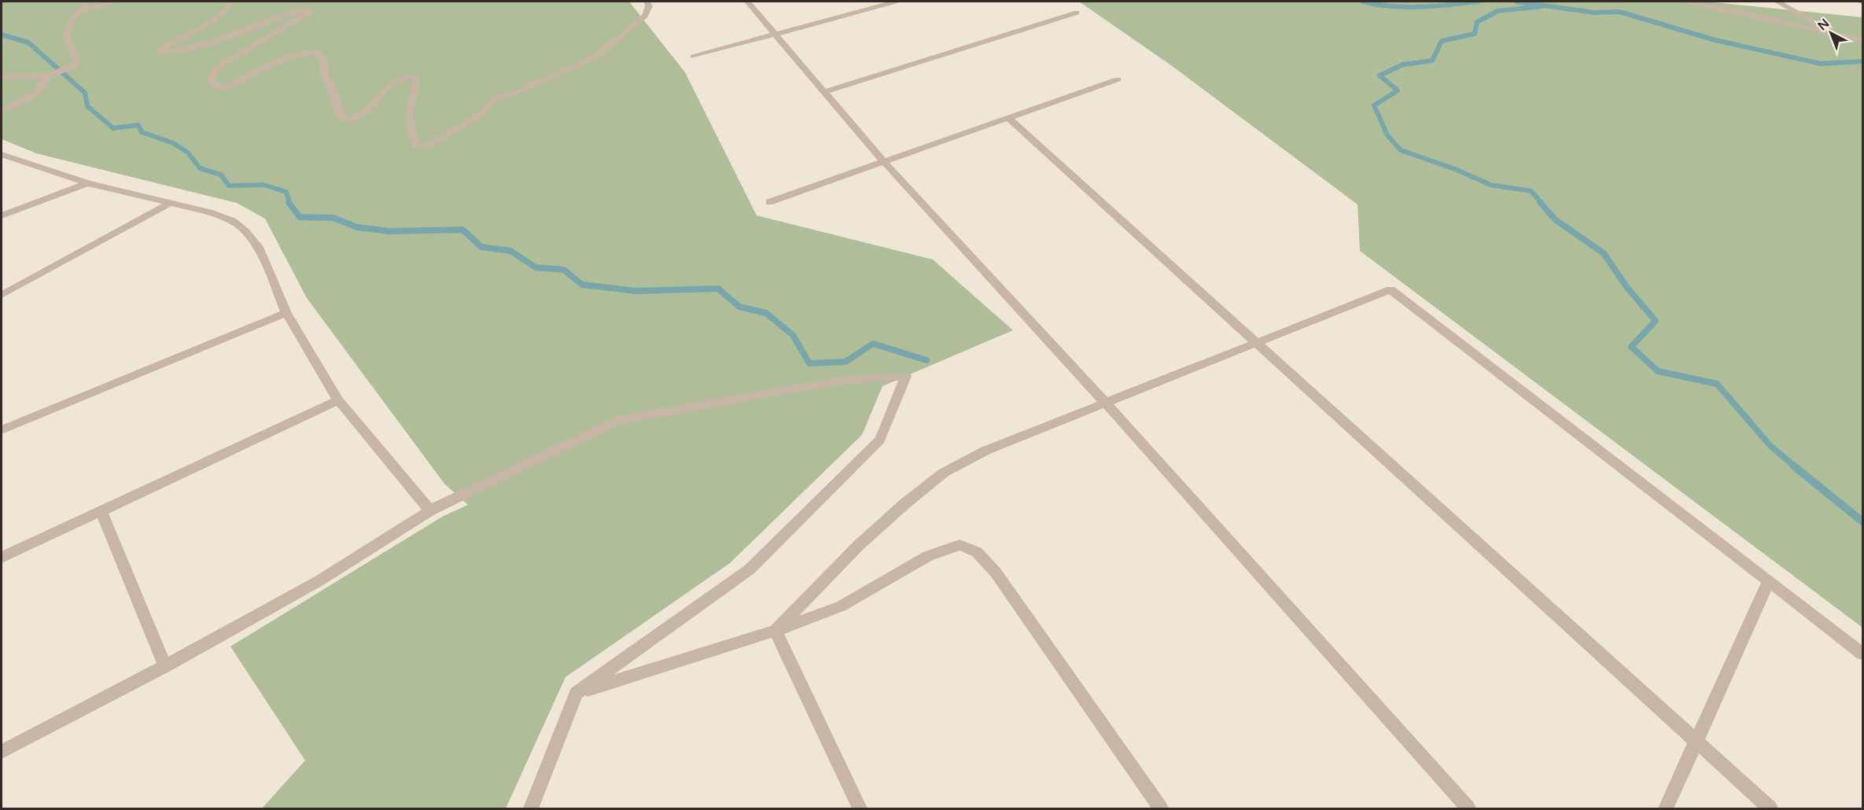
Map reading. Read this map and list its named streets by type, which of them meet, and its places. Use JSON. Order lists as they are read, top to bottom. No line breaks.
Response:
{"north":"top left"}
